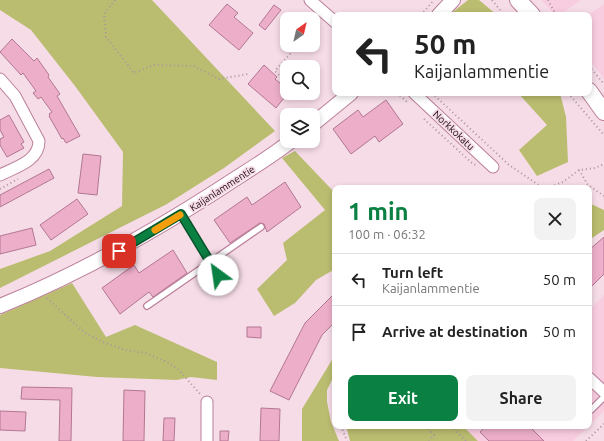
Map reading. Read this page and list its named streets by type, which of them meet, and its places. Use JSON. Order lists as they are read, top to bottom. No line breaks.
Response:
{"streets":{"street":["Norkkokatu","Kaijanlammentie"]},"north":"top right","page":{"turn":["50 m","Kaijanlammentie"],"heading":["1 min","100 m · 06:32"],"list":[{"name":"Turn left","note":"Kaijanlammentie","value":"50 m"},{"name":"Arrive at destination","value":"50 m"}],"buttons":["Exit","Share"]}}
